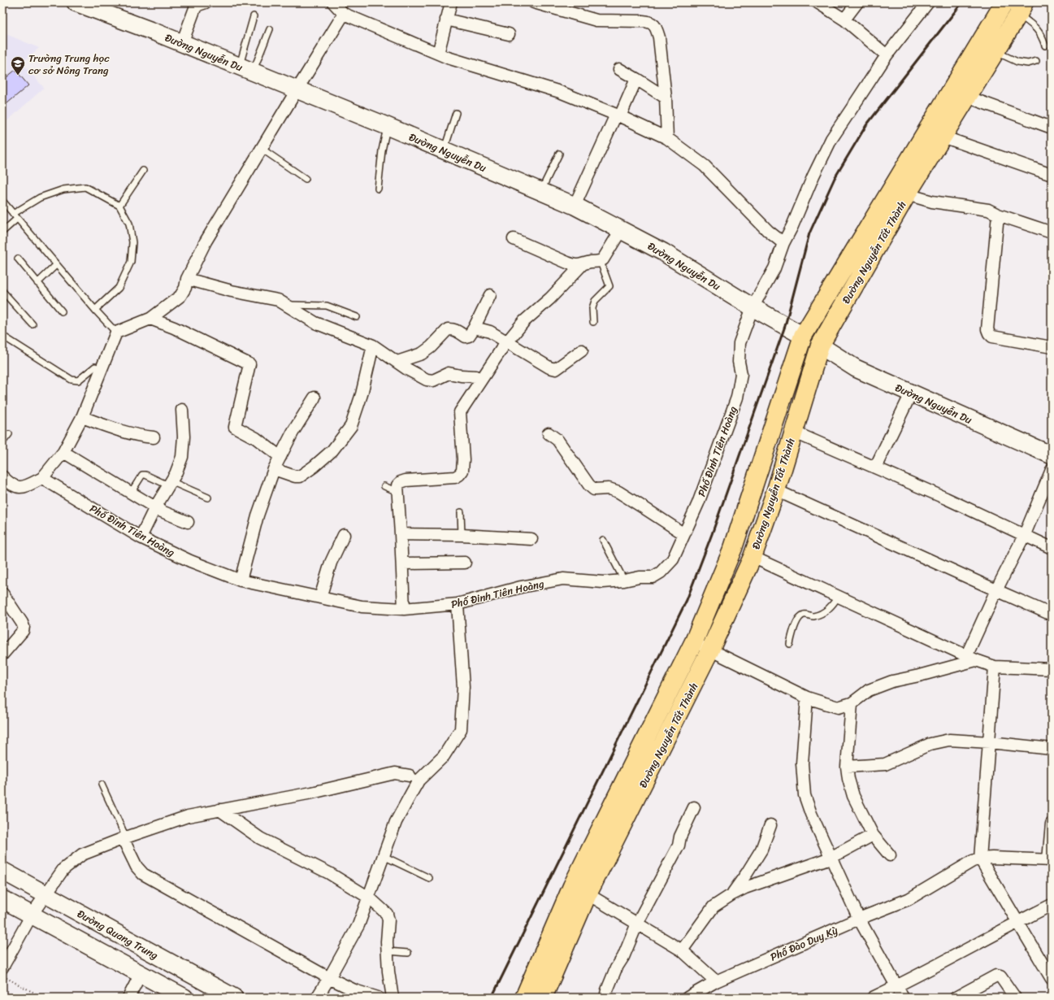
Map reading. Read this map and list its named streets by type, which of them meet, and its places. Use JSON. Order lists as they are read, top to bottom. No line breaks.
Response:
{"streets":{"main road":["Đường Nguyễn Tất Thành"],"street":["Đường Nguyễn Du","Phố Đinh Tiên Hoàng","Đường Quang Trung","Phố Đào Duy Kỳ"]},"crossings":[["Đường Nguyễn Du","Đường Nguyễn Tất Thành"],["Đường Nguyễn Du","Phố Đinh Tiên Hoàng"]],"places":{"school or university":["Trường Trung học cơ sở Nông Trang"]}}
